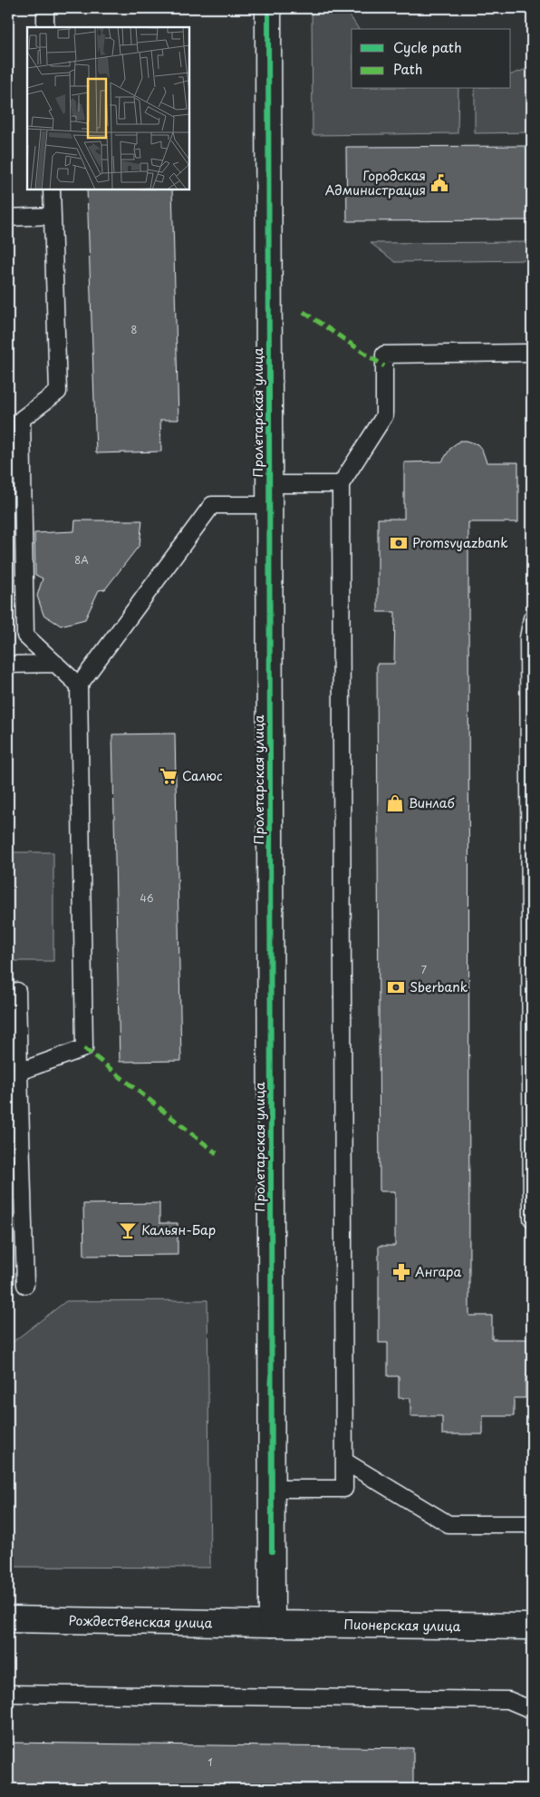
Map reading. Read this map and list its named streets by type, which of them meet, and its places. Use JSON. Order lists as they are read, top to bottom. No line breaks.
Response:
{"streets":{"main road":["Пролетарская улица","Рождественская улица","Пионерская улица"]},"crossings":[["Пролетарская улица","Рождественская улица"],["Пролетарская улица","Пионерская улица"],["Рождественская улица","Пионерская улица"]],"places":{"public building":["Городская Администрация"],"bank":["Promsvyazbank","Sberbank"],"supermarket":["Салюс"],"shop":["Винлаб"],"bar":["Кальян-Бар"],"pharmacy":["Ангара"]},"house_numbers":["8","8А","46","7","1"],"legend":["Cycle path","Path"]}
